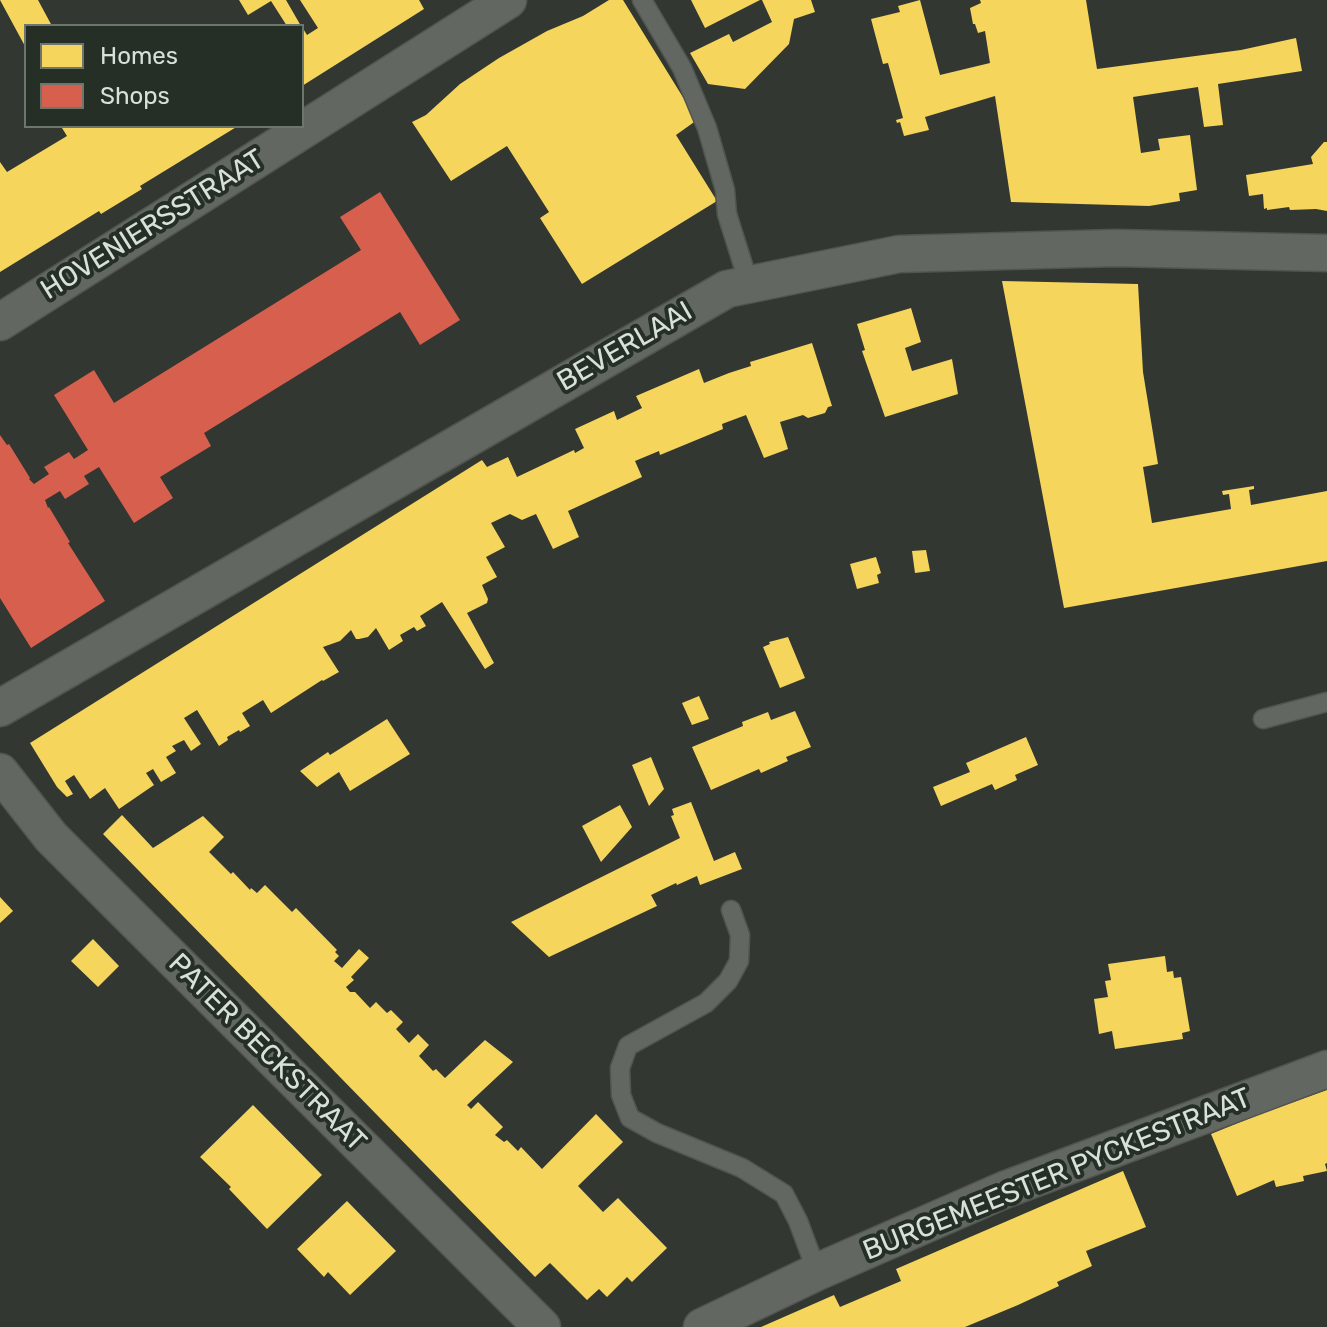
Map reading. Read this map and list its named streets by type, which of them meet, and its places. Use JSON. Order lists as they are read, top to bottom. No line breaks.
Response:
{"streets":{"street":["HOVENIERSSTRAAT","BEVERLAAI","PATER BECKSTRAAT","BURGEMEESTER PYCKESTRAAT"]},"legend":["Homes","Shops"]}
